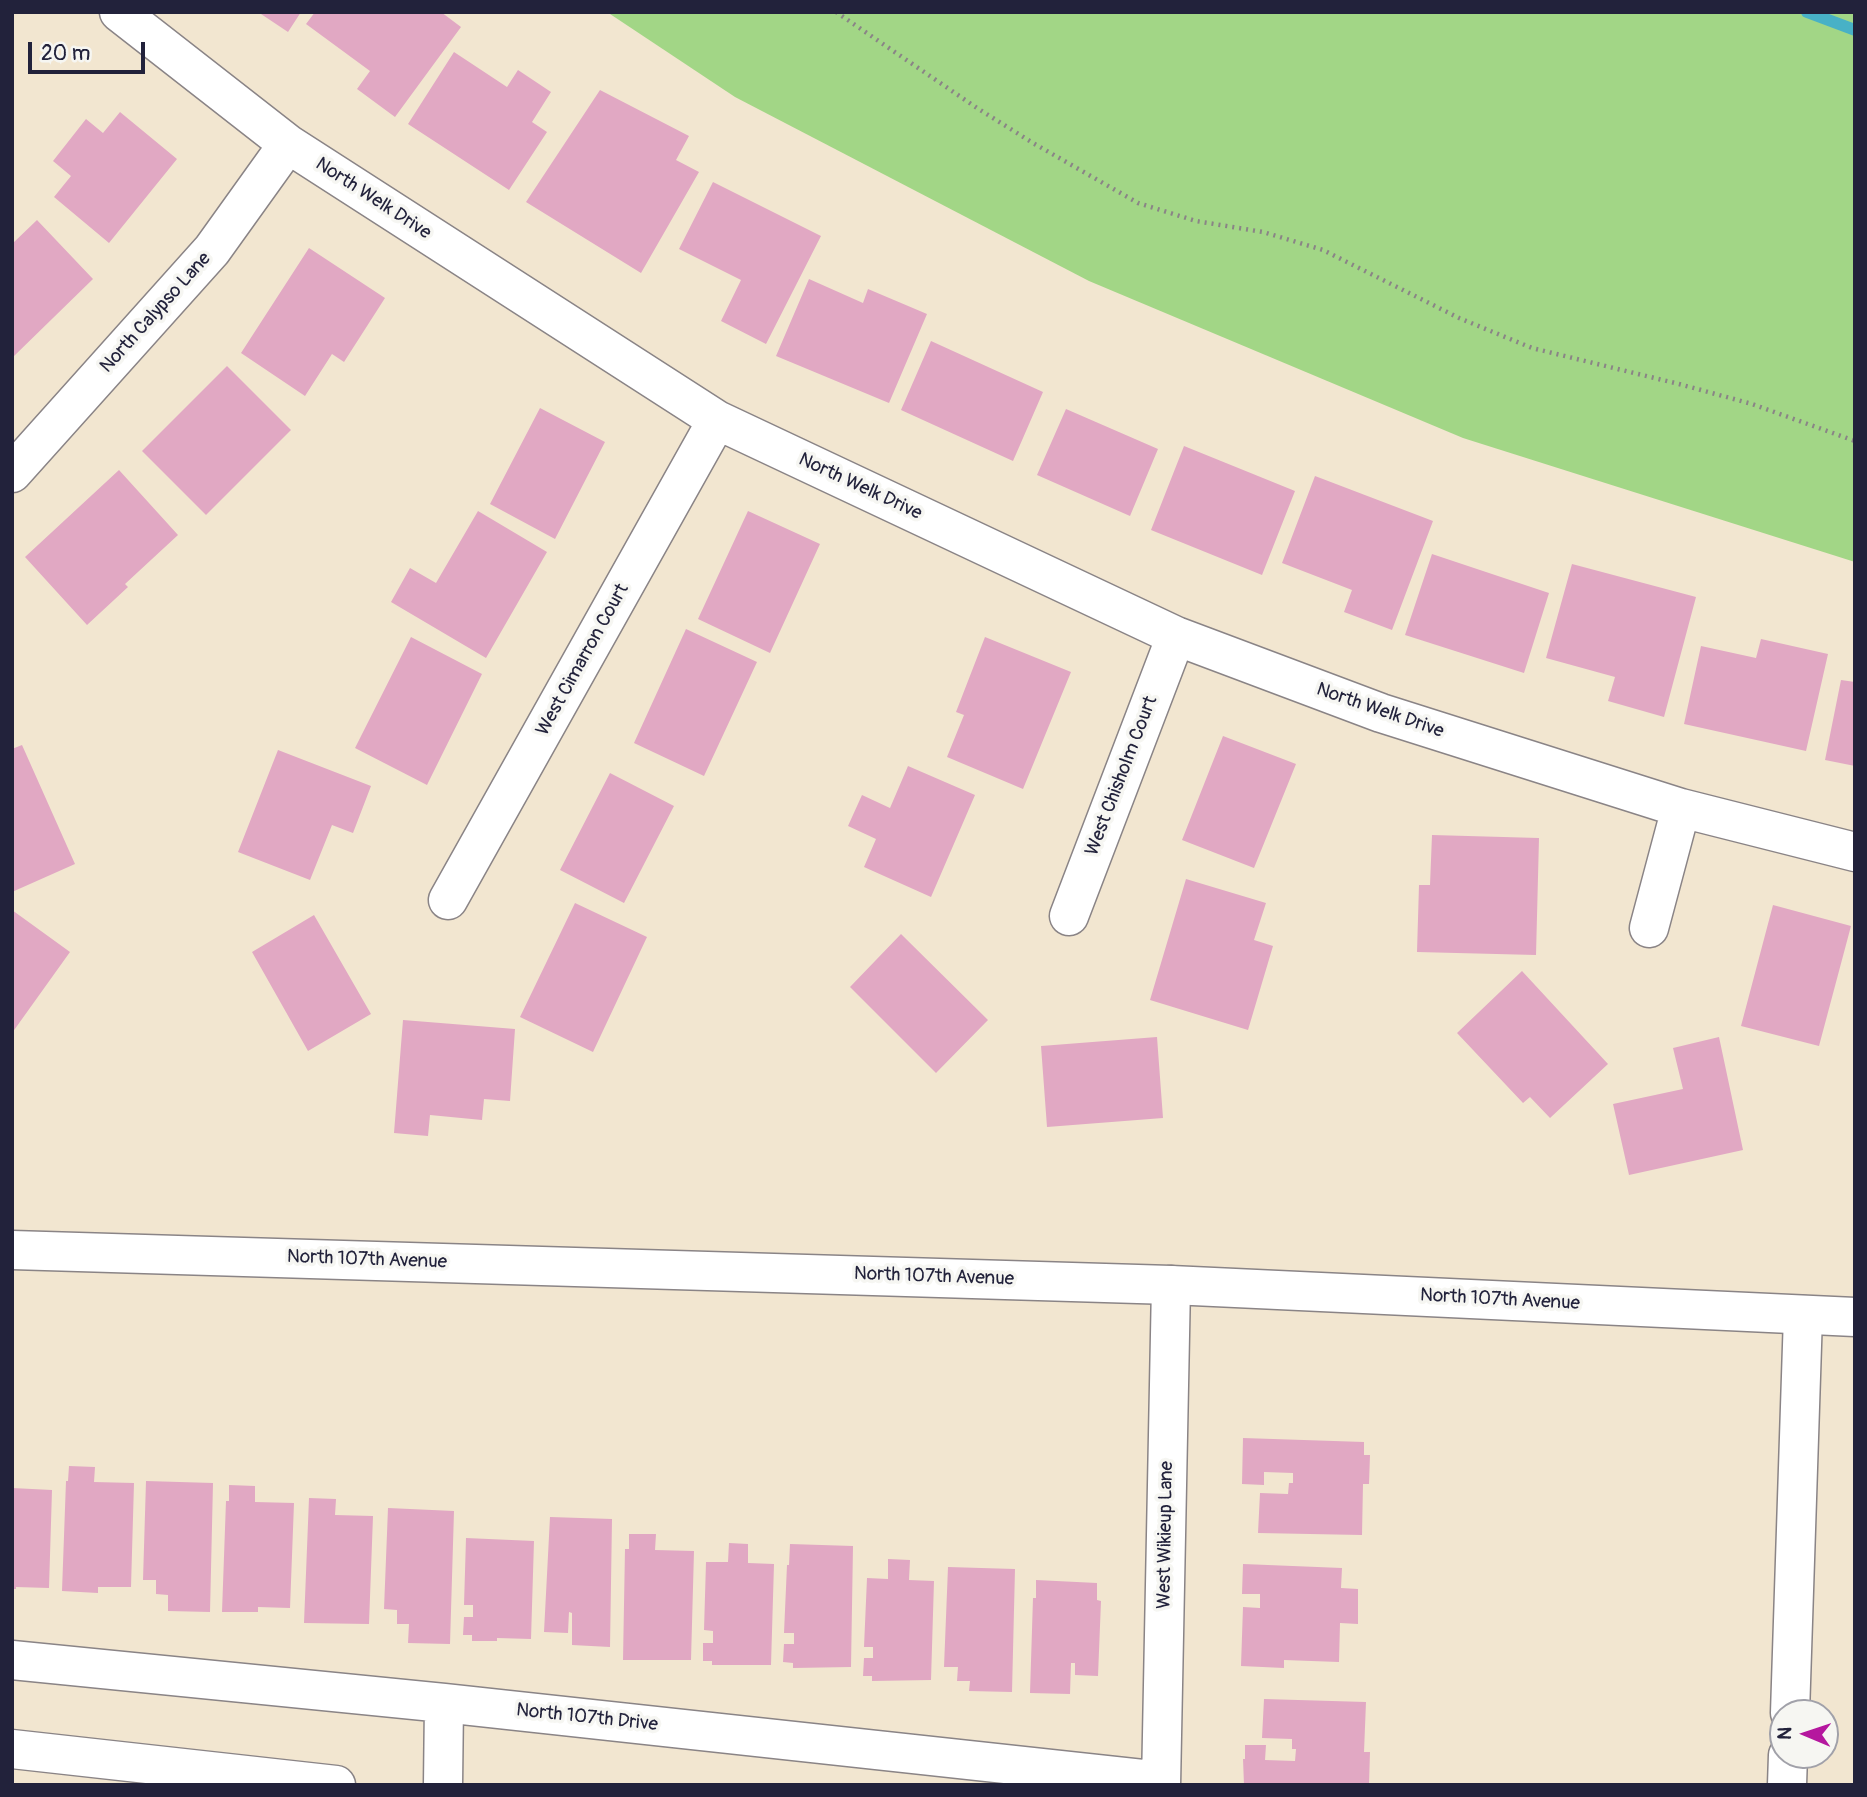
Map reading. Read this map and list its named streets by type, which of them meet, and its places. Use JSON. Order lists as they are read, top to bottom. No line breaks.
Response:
{"streets":{"street":["North Welk Drive","North Calypso Lane","West Cimarron Court","West Chisholm Court","North 107th Avenue","West Wikieup Lane","North 107th Drive"]},"crossings":[["North Welk Drive","North Calypso Lane"],["North Welk Drive","West Cimarron Court"],["North Welk Drive","West Chisholm Court"],["North 107th Avenue","West Wikieup Lane"],["West Wikieup Lane","North 107th Drive"]],"scale_bar":"20 m","north":"left"}
